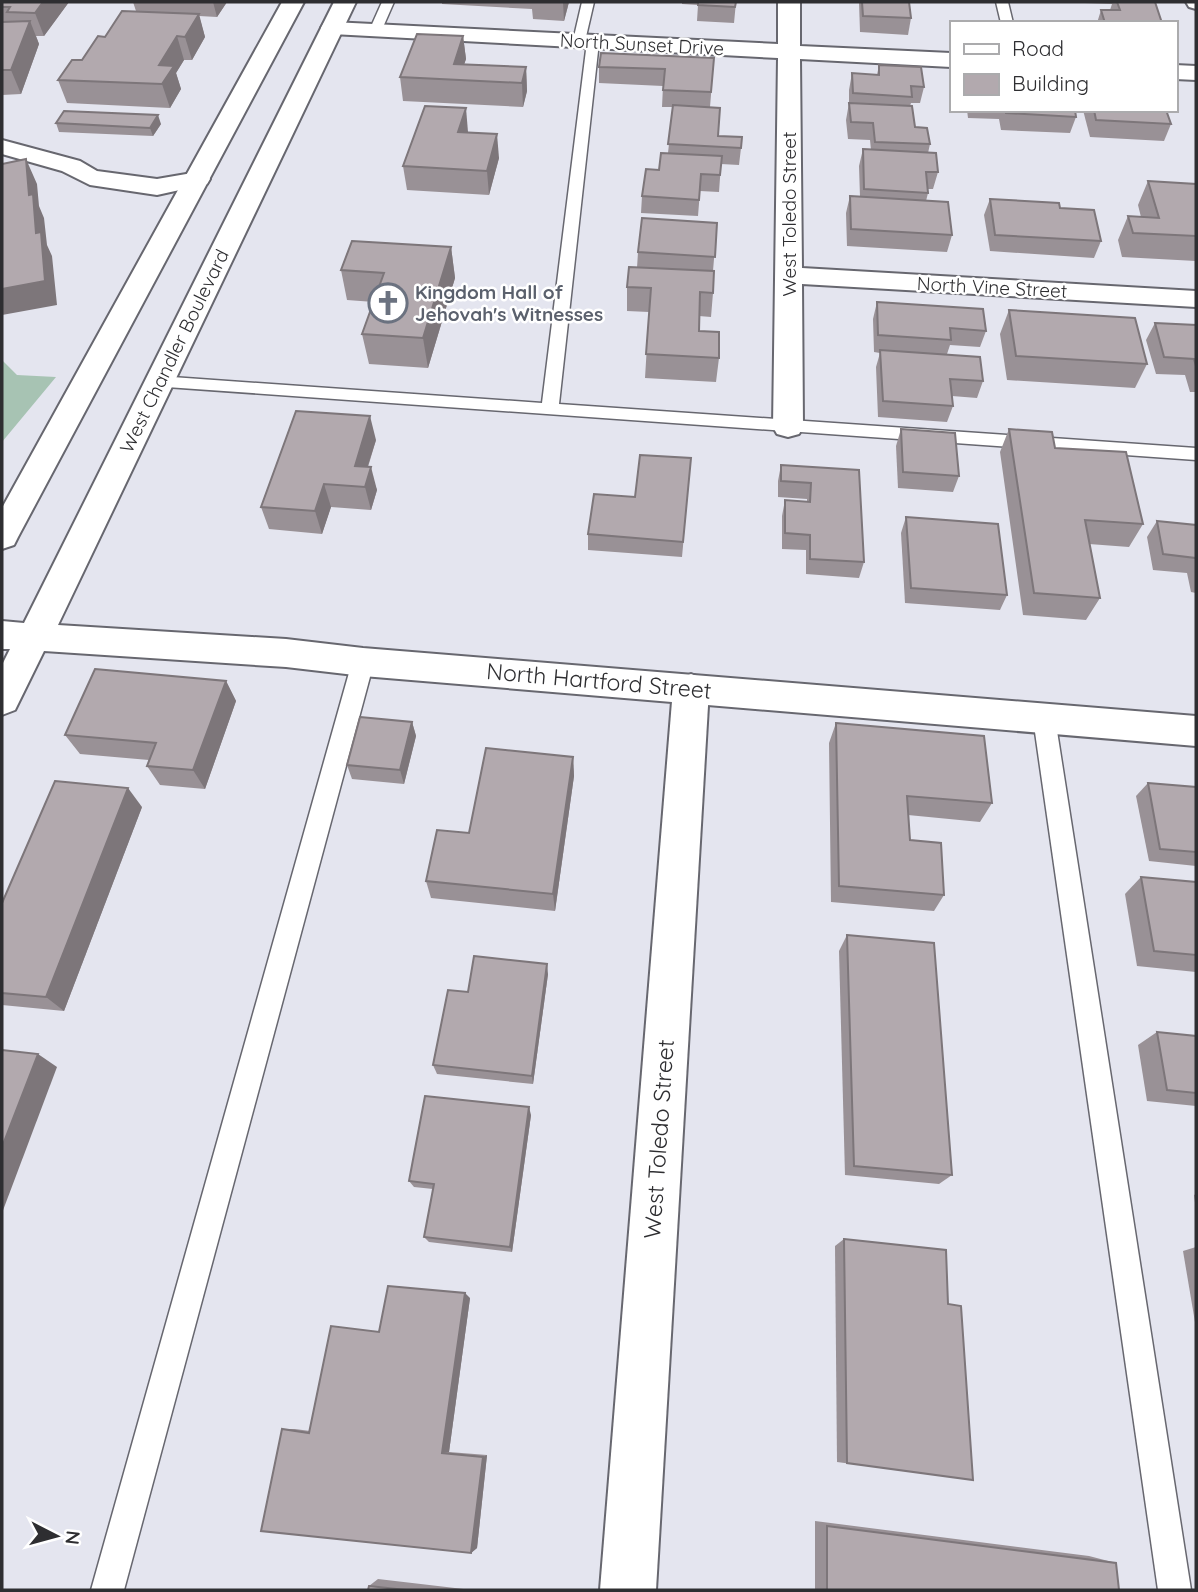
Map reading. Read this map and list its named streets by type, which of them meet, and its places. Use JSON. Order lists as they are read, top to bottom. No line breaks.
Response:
{"streets":{"street":["North Sunset Drive","West Toledo Street","North Vine Street","West Chandler Boulevard","North Hartford Street"]},"crossings":[["North Sunset Drive","West Toledo Street"],["North Sunset Drive","West Chandler Boulevard"],["West Toledo Street","North Vine Street"],["West Toledo Street","North Hartford Street"],["West Chandler Boulevard","North Hartford Street"]],"places":{"church":["Kingdom Hall of Jehovah's Witnesses"]},"legend":["Road","Building"],"north":"right"}
